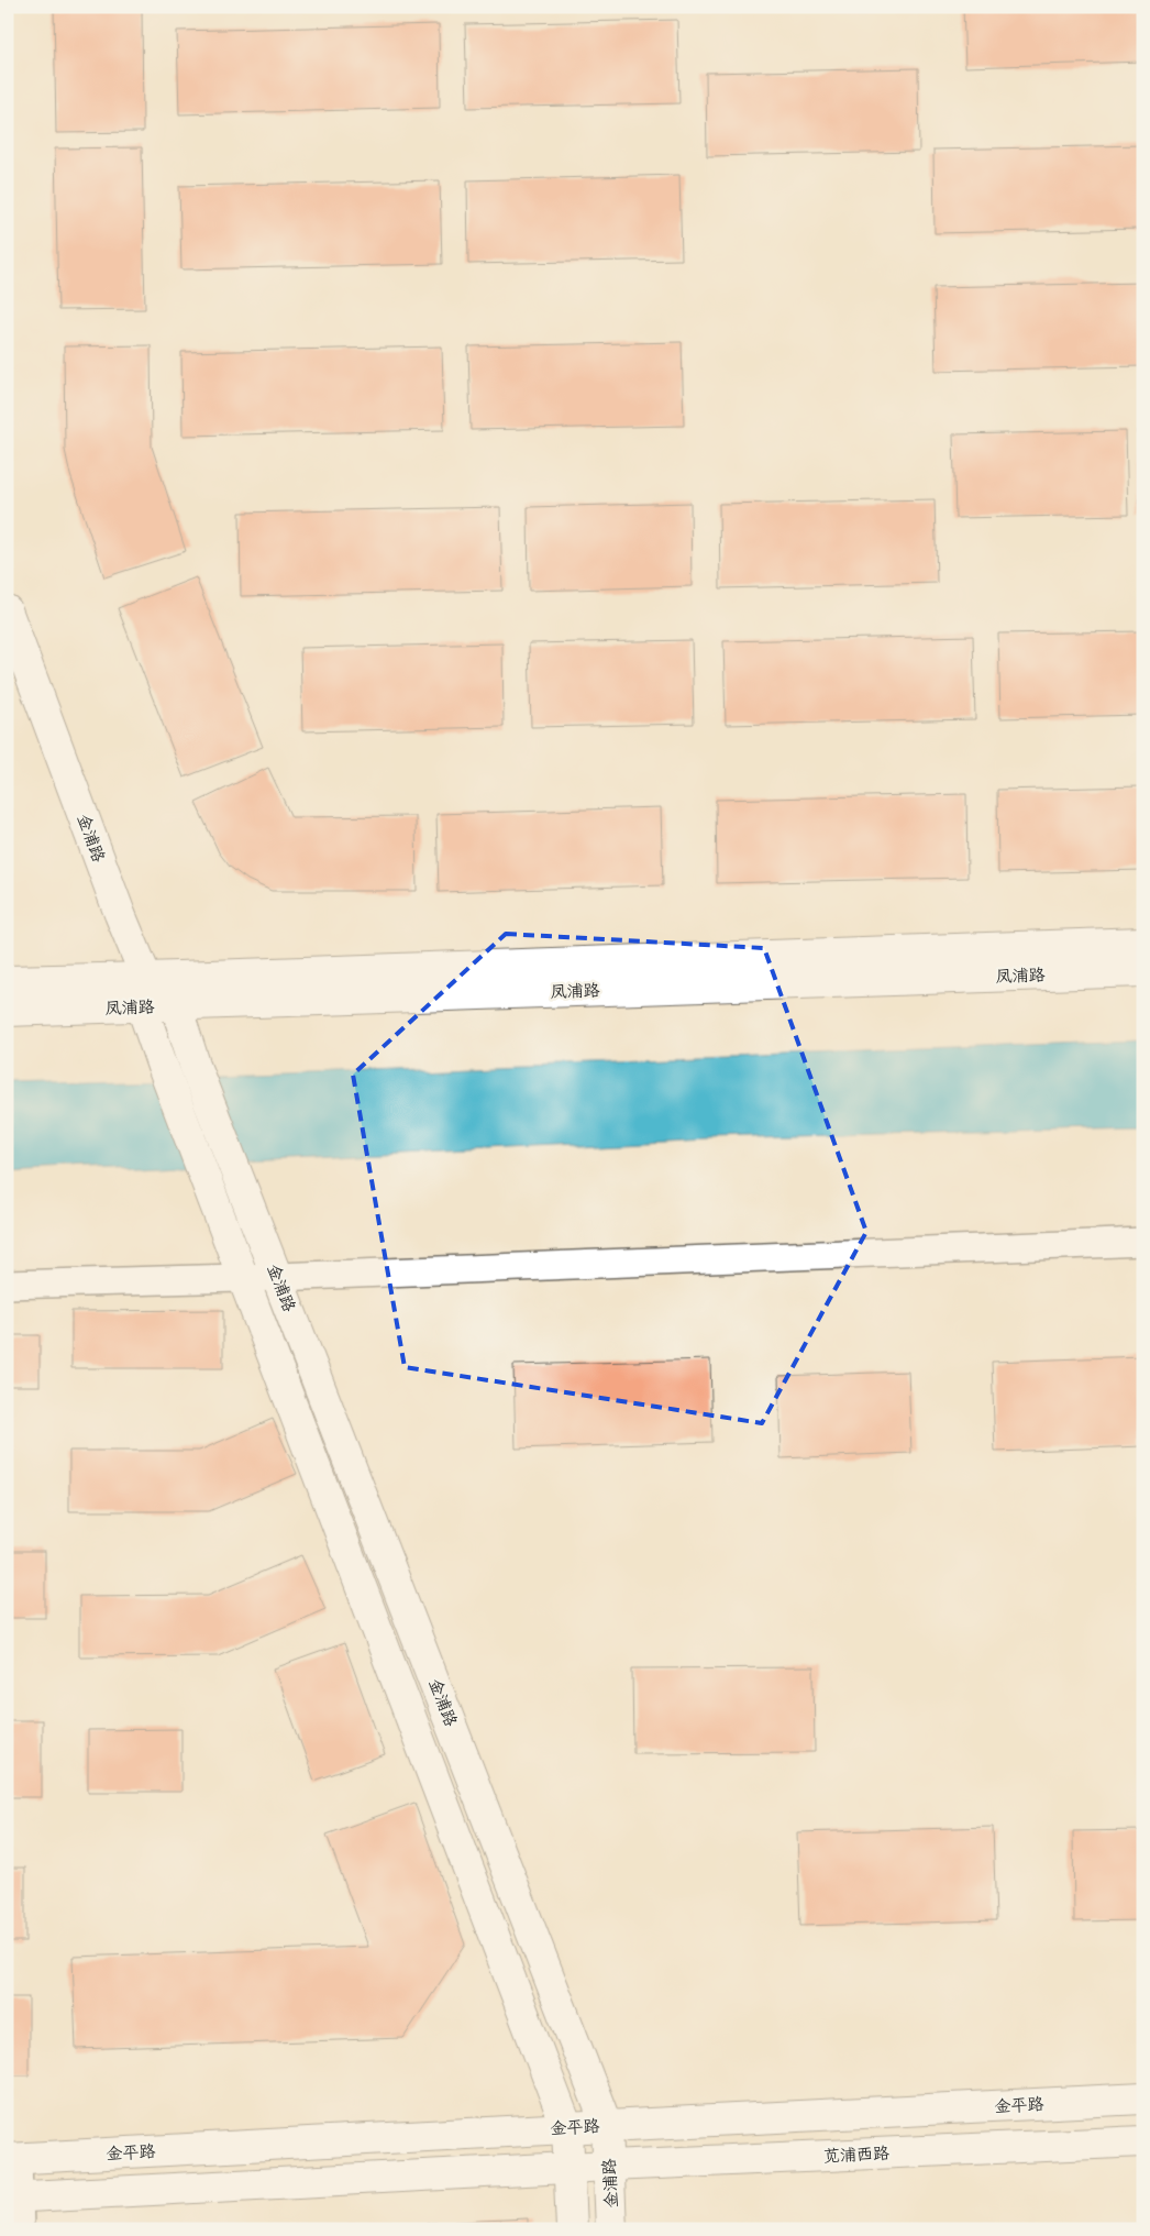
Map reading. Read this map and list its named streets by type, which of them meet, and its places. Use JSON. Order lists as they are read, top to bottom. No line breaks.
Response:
{"streets":{"street":["金浦路","凤浦路","金平路","苋浦西路"]},"crossings":[["金浦路","凤浦路"],["金浦路","金平路"],["金浦路","苋浦西路"]]}
